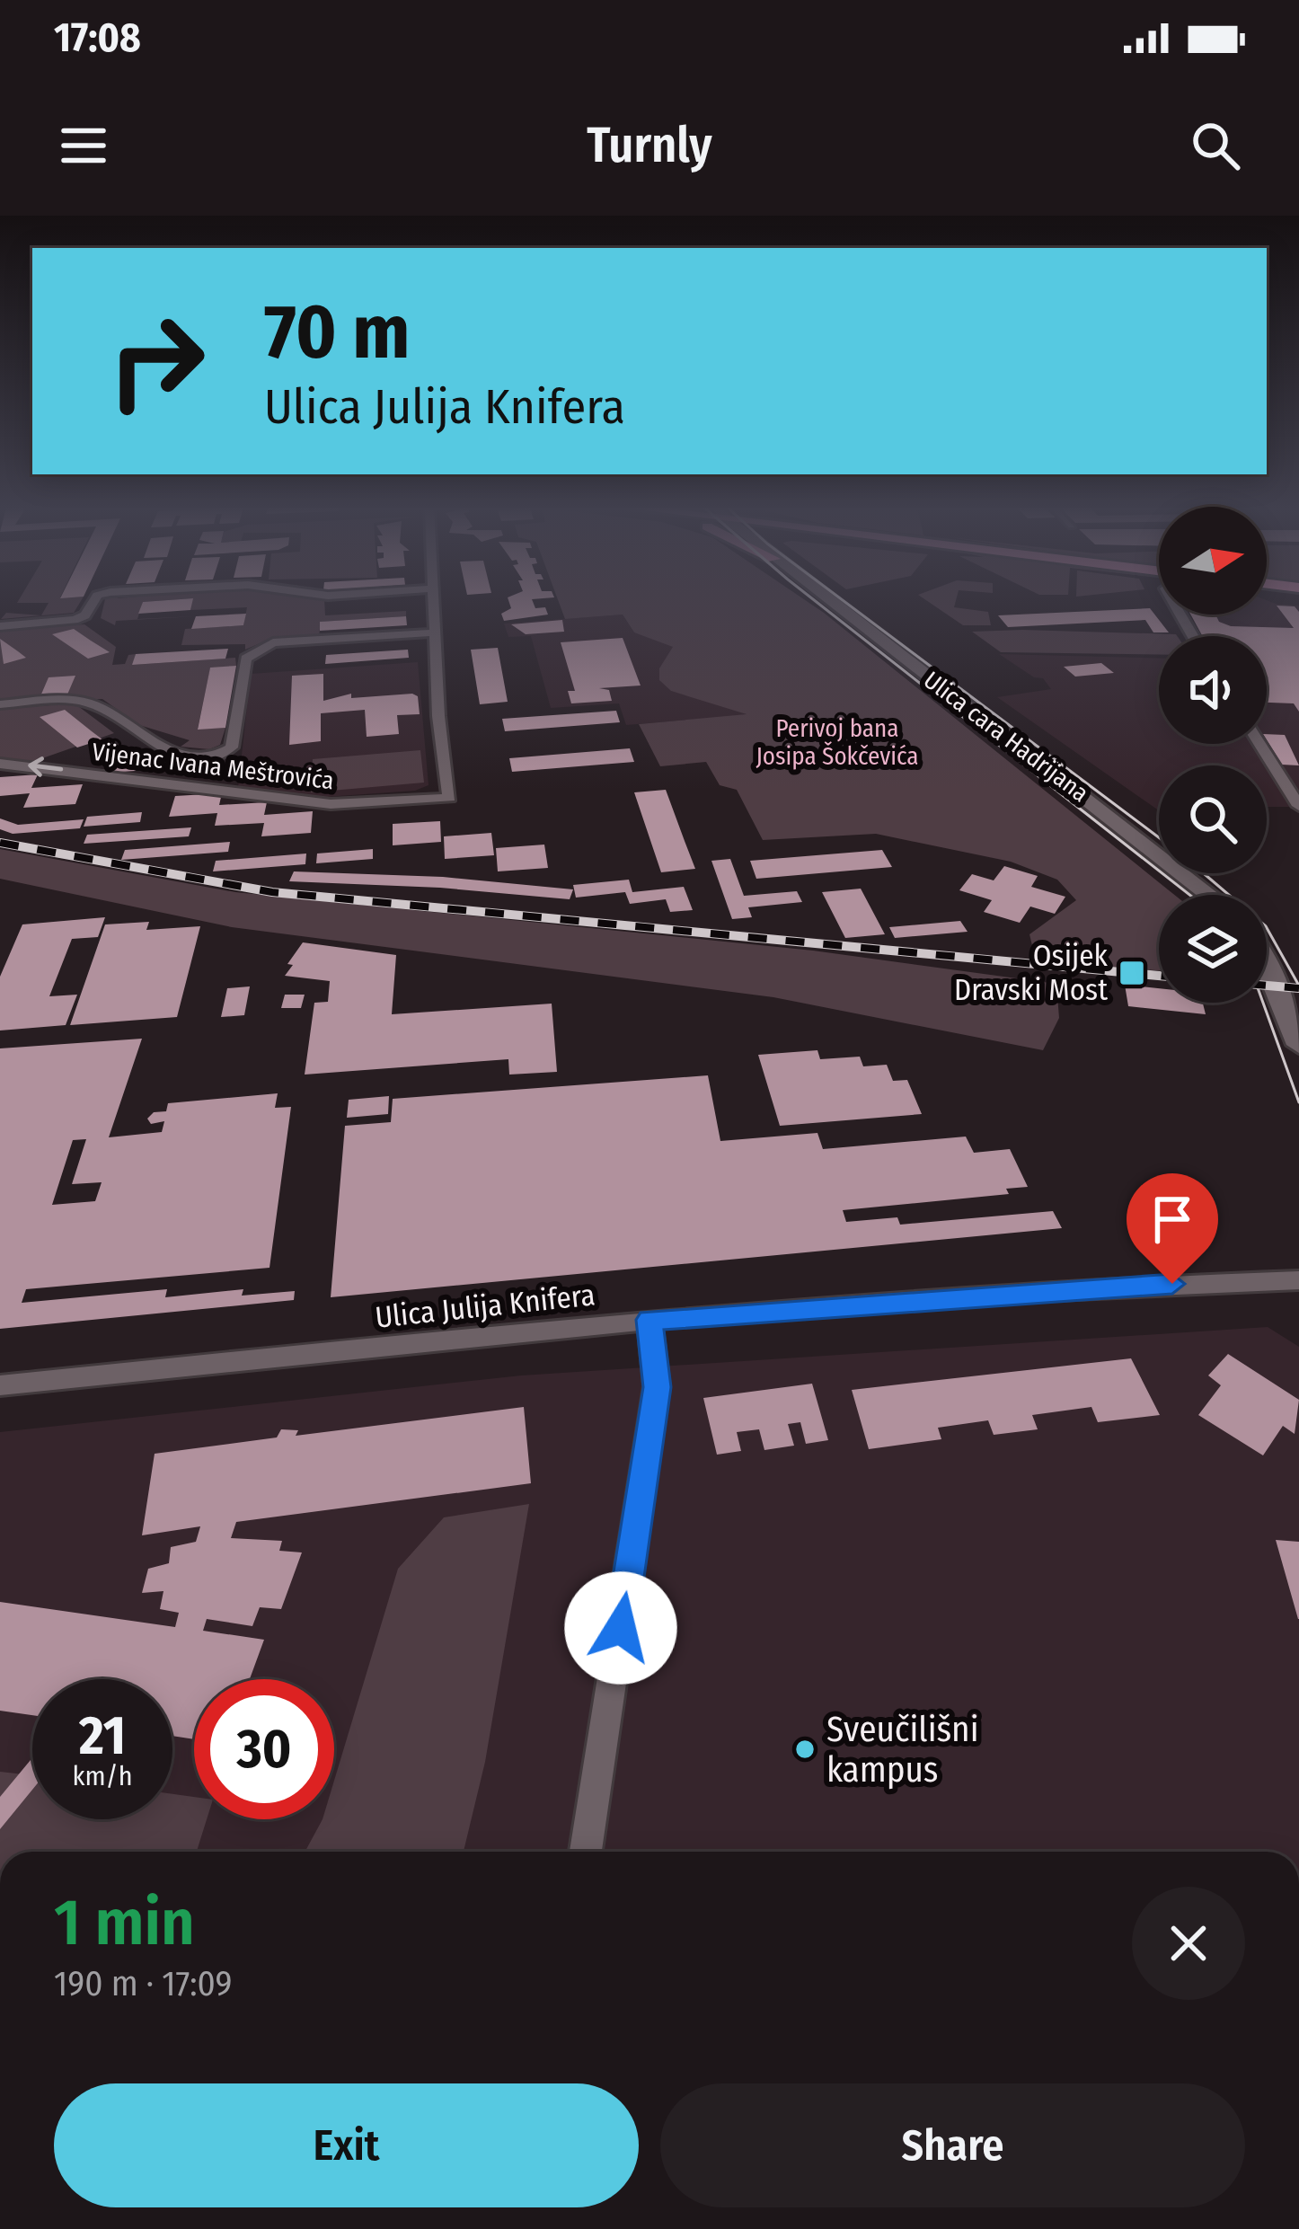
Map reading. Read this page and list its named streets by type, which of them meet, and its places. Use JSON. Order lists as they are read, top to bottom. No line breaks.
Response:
{"streets":{"main road":["Ulica cara Hadrijana"],"street":["Vijenac Ivana Meštrovića","Ulica Julija Knifera"]},"parks":["Perivoj bana Josipa Šokčevića"],"places":{"transit":["Osijek Dravski Most"],"other":["Sveučilišni kampus"]},"north":"right","page":{"status":"17:08","header":"Turnly","turn":["70 m","Ulica Julija Knifera"],"speed":"21 km/h","limit":"30","heading":["1 min","190 m · 17:09"],"buttons":["Exit","Share"]}}
